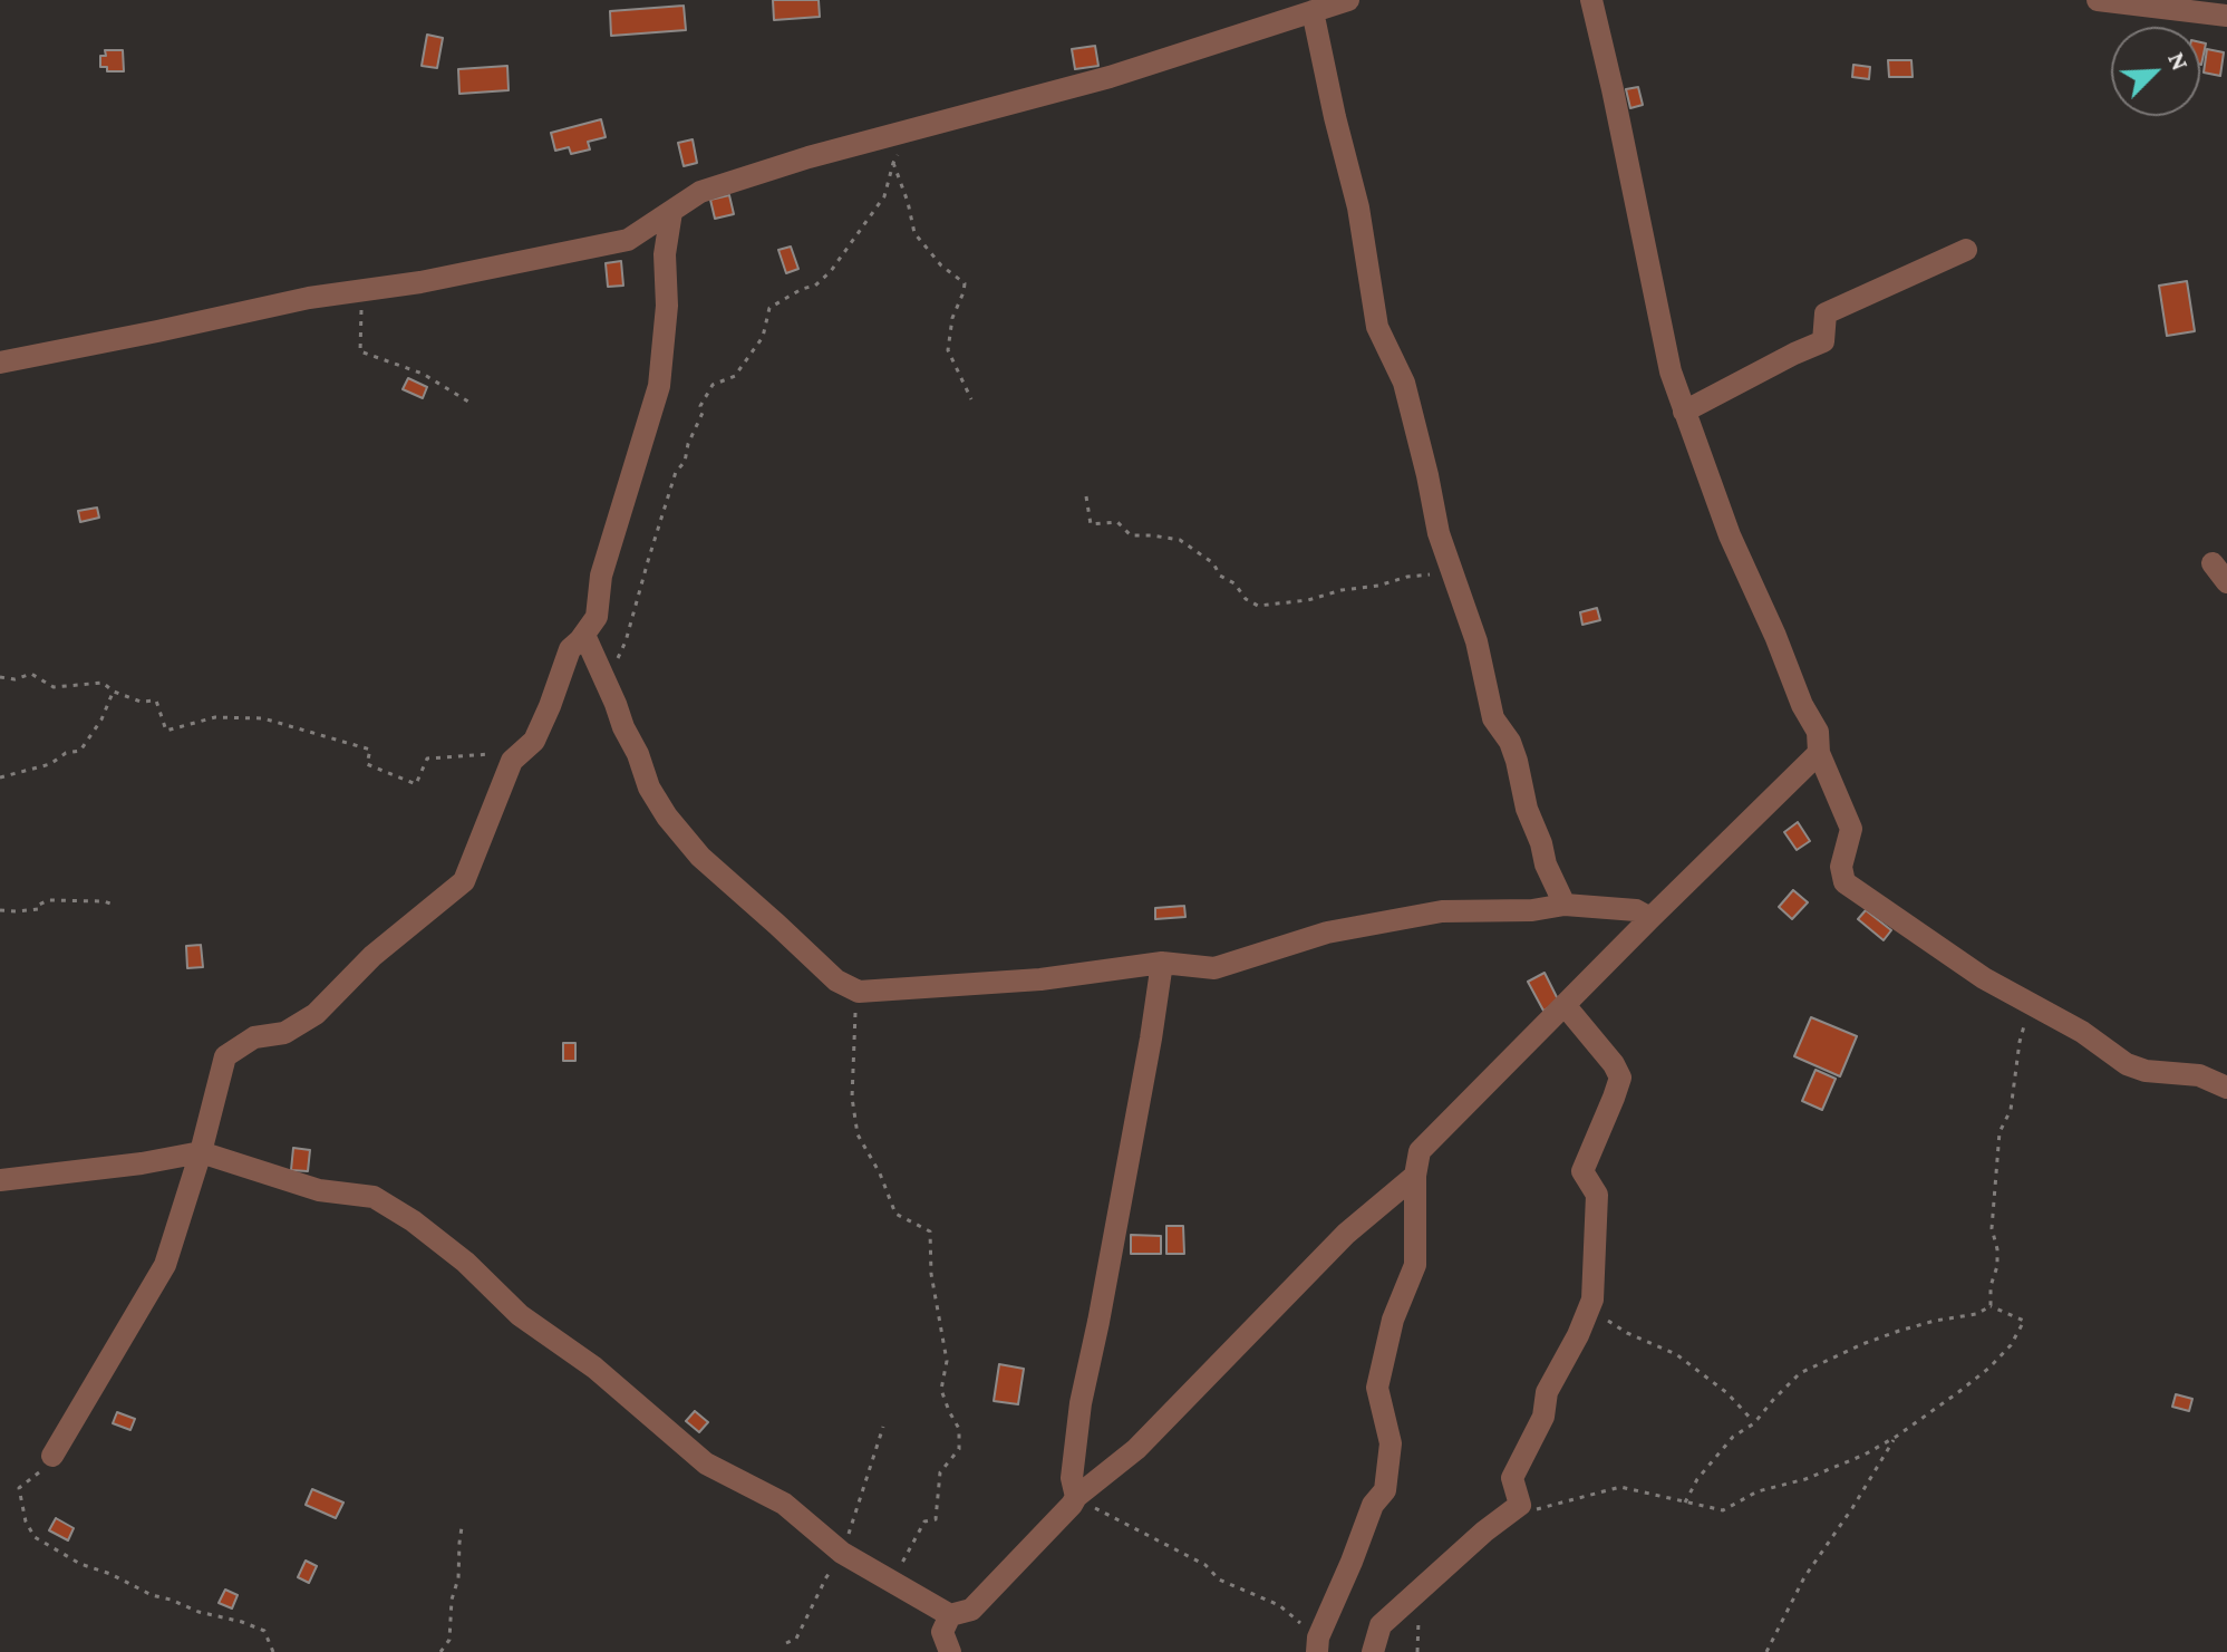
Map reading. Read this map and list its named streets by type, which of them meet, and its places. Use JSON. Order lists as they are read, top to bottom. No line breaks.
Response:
{"north":"top right"}
